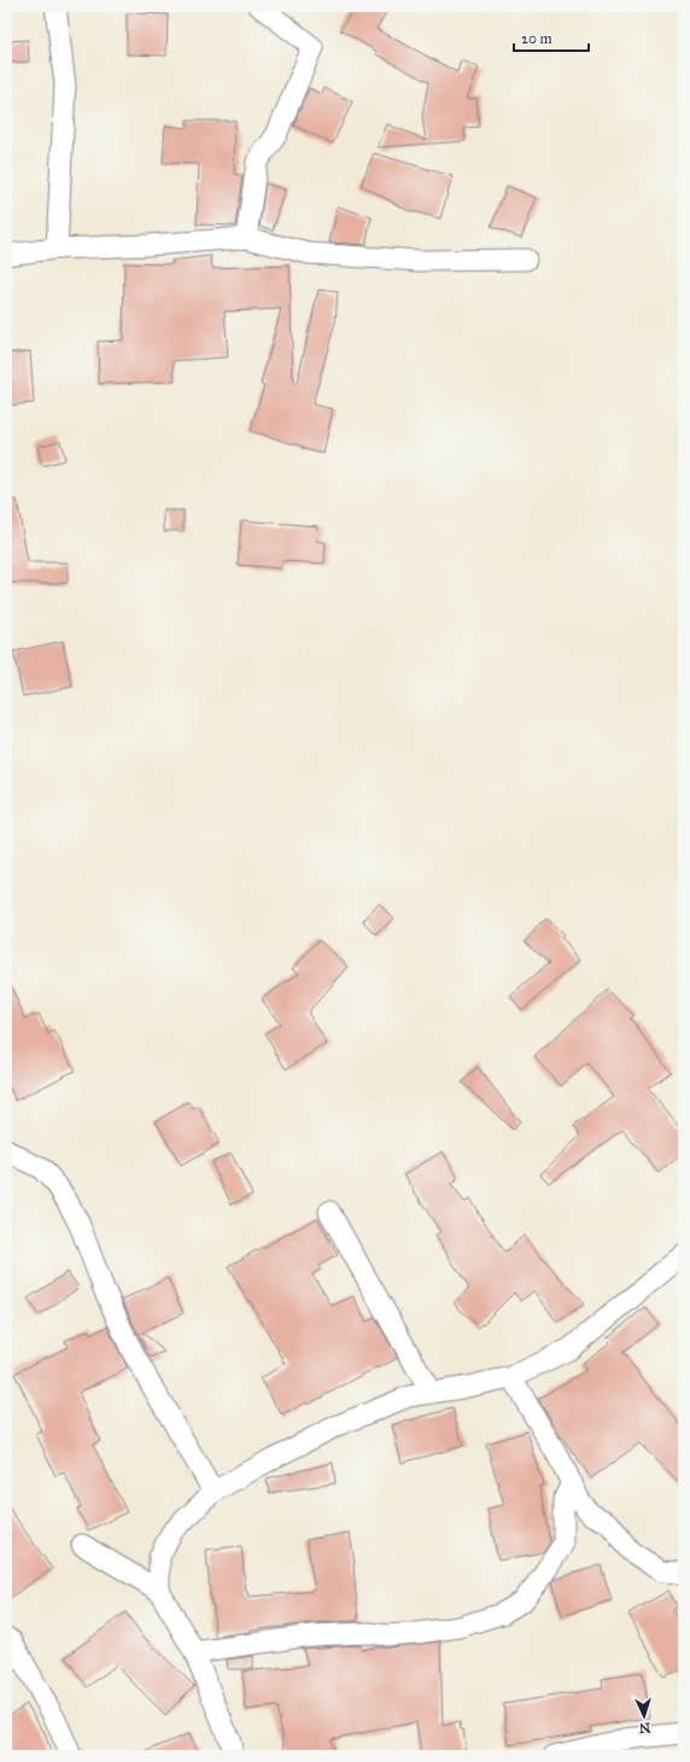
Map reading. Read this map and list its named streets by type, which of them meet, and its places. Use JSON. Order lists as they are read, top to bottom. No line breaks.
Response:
{"scale_bar":"20 m","north":"bottom"}
